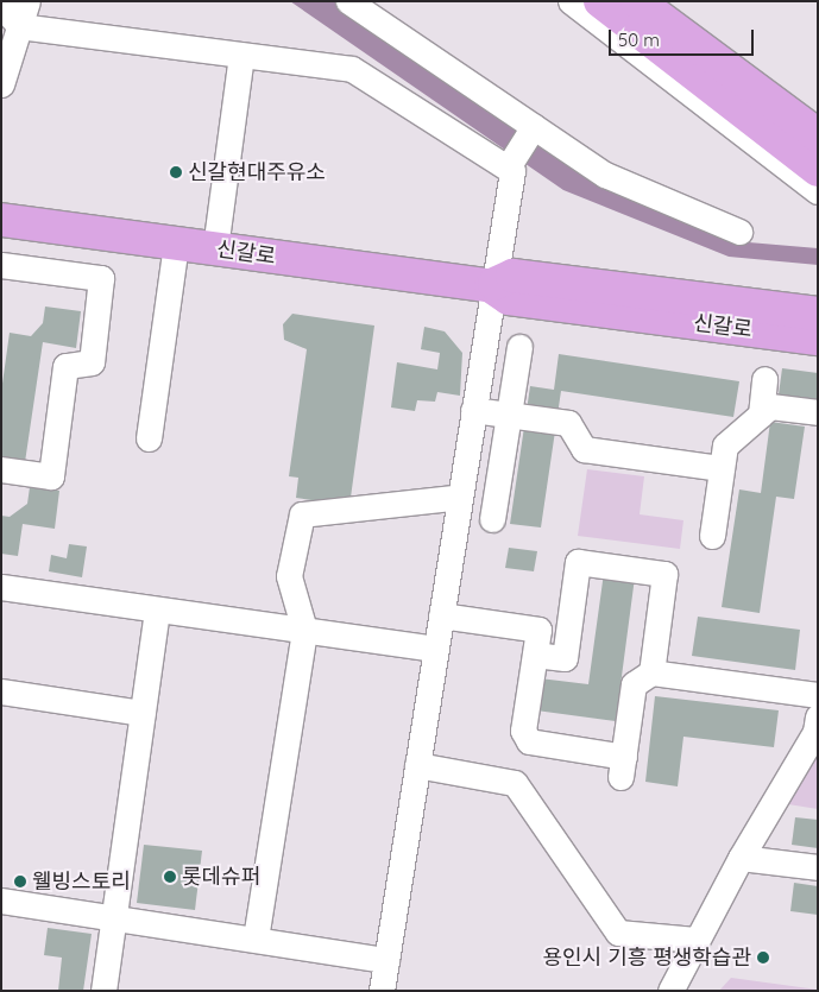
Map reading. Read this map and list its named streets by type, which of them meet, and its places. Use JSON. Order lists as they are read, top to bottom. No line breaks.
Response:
{"streets":{"main road":["신갈로"]},"places":["신갈현대주유소","롯데슈퍼","웰빙스토리","용인시 기흥 평생학습관"],"scale_bar":"50 m"}
